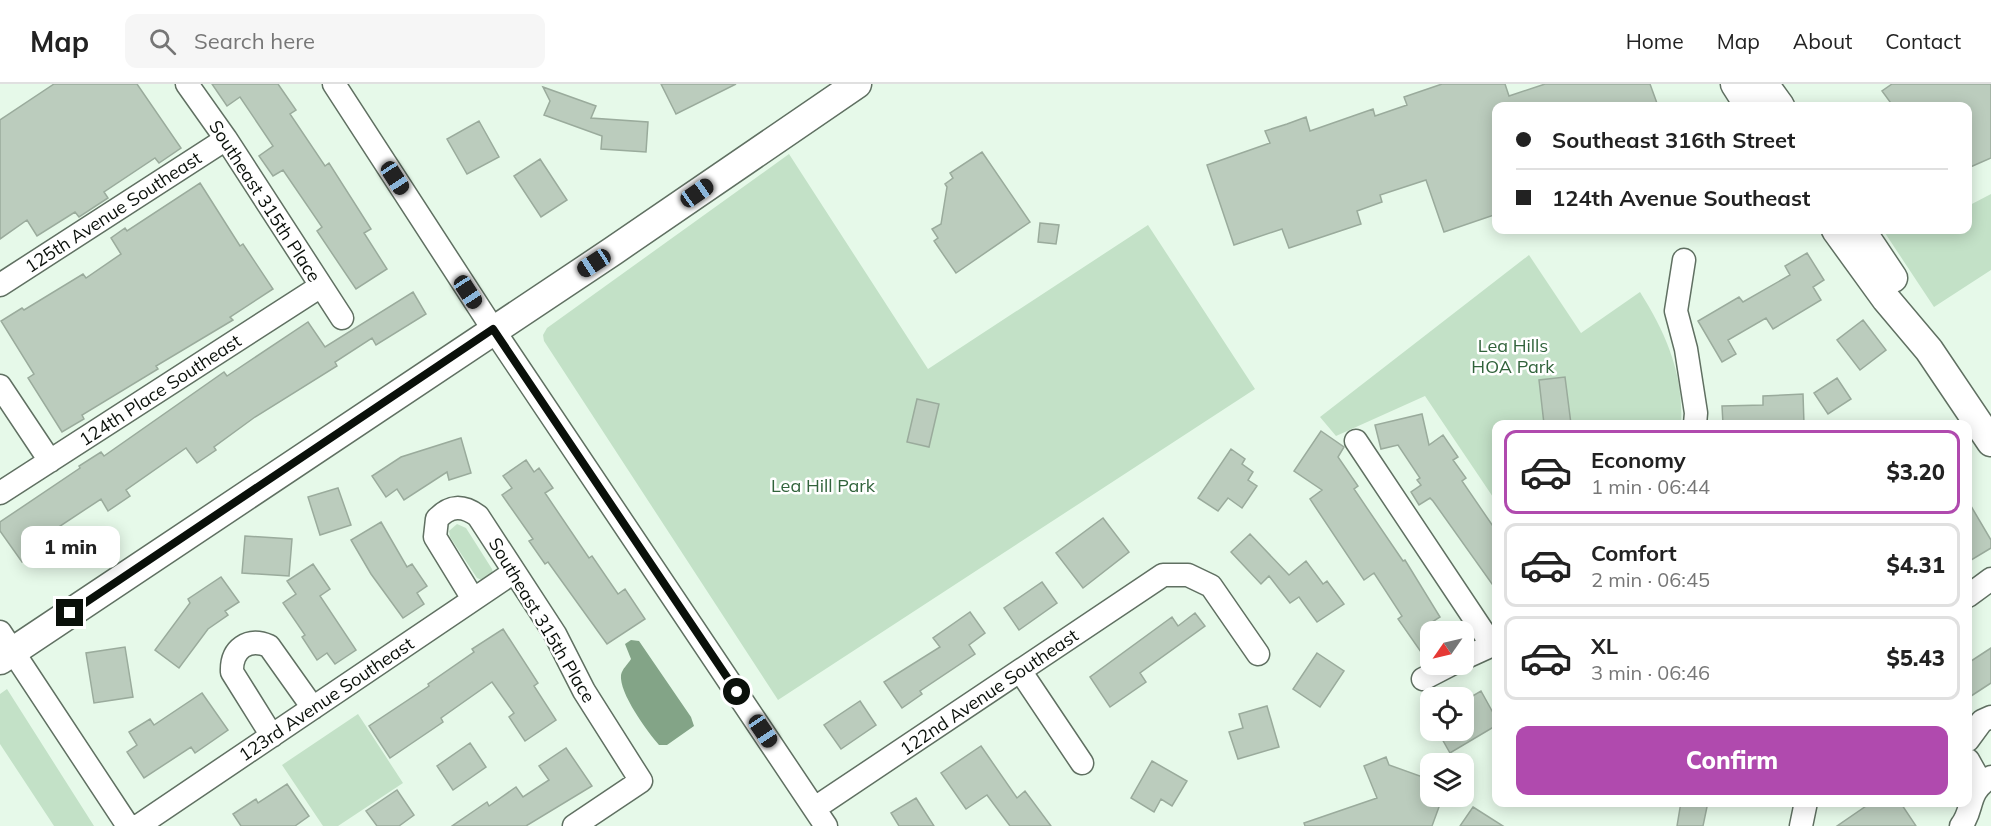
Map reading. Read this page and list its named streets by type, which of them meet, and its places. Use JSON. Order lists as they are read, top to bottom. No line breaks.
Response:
{"streets":{"street":["Southeast 315th Place","125th Avenue Southeast","124th Place Southeast","122nd Avenue Southeast","123rd Avenue Southeast"]},"crossings":[["Southeast 315th Place","125th Avenue Southeast"],["Southeast 315th Place","124th Place Southeast"],["Southeast 315th Place","123rd Avenue Southeast"]],"parks":["Lea Hills HOA Park","Lea Hill Park"],"north":"bottom left","page":{"header":"Map","search":"Search here","nav":["Home","Map","About","Contact"],"banner":["Southeast 316th Street","124th Avenue Southeast"],"list":[{"name":"Economy","note":"1 min · 06:44","value":"$3.20"},{"name":"Comfort","note":"2 min · 06:45","value":"$4.31"},{"name":"XL","note":"3 min · 06:46","value":"$5.43"}],"bubble":"1 min","buttons":"Confirm"}}
